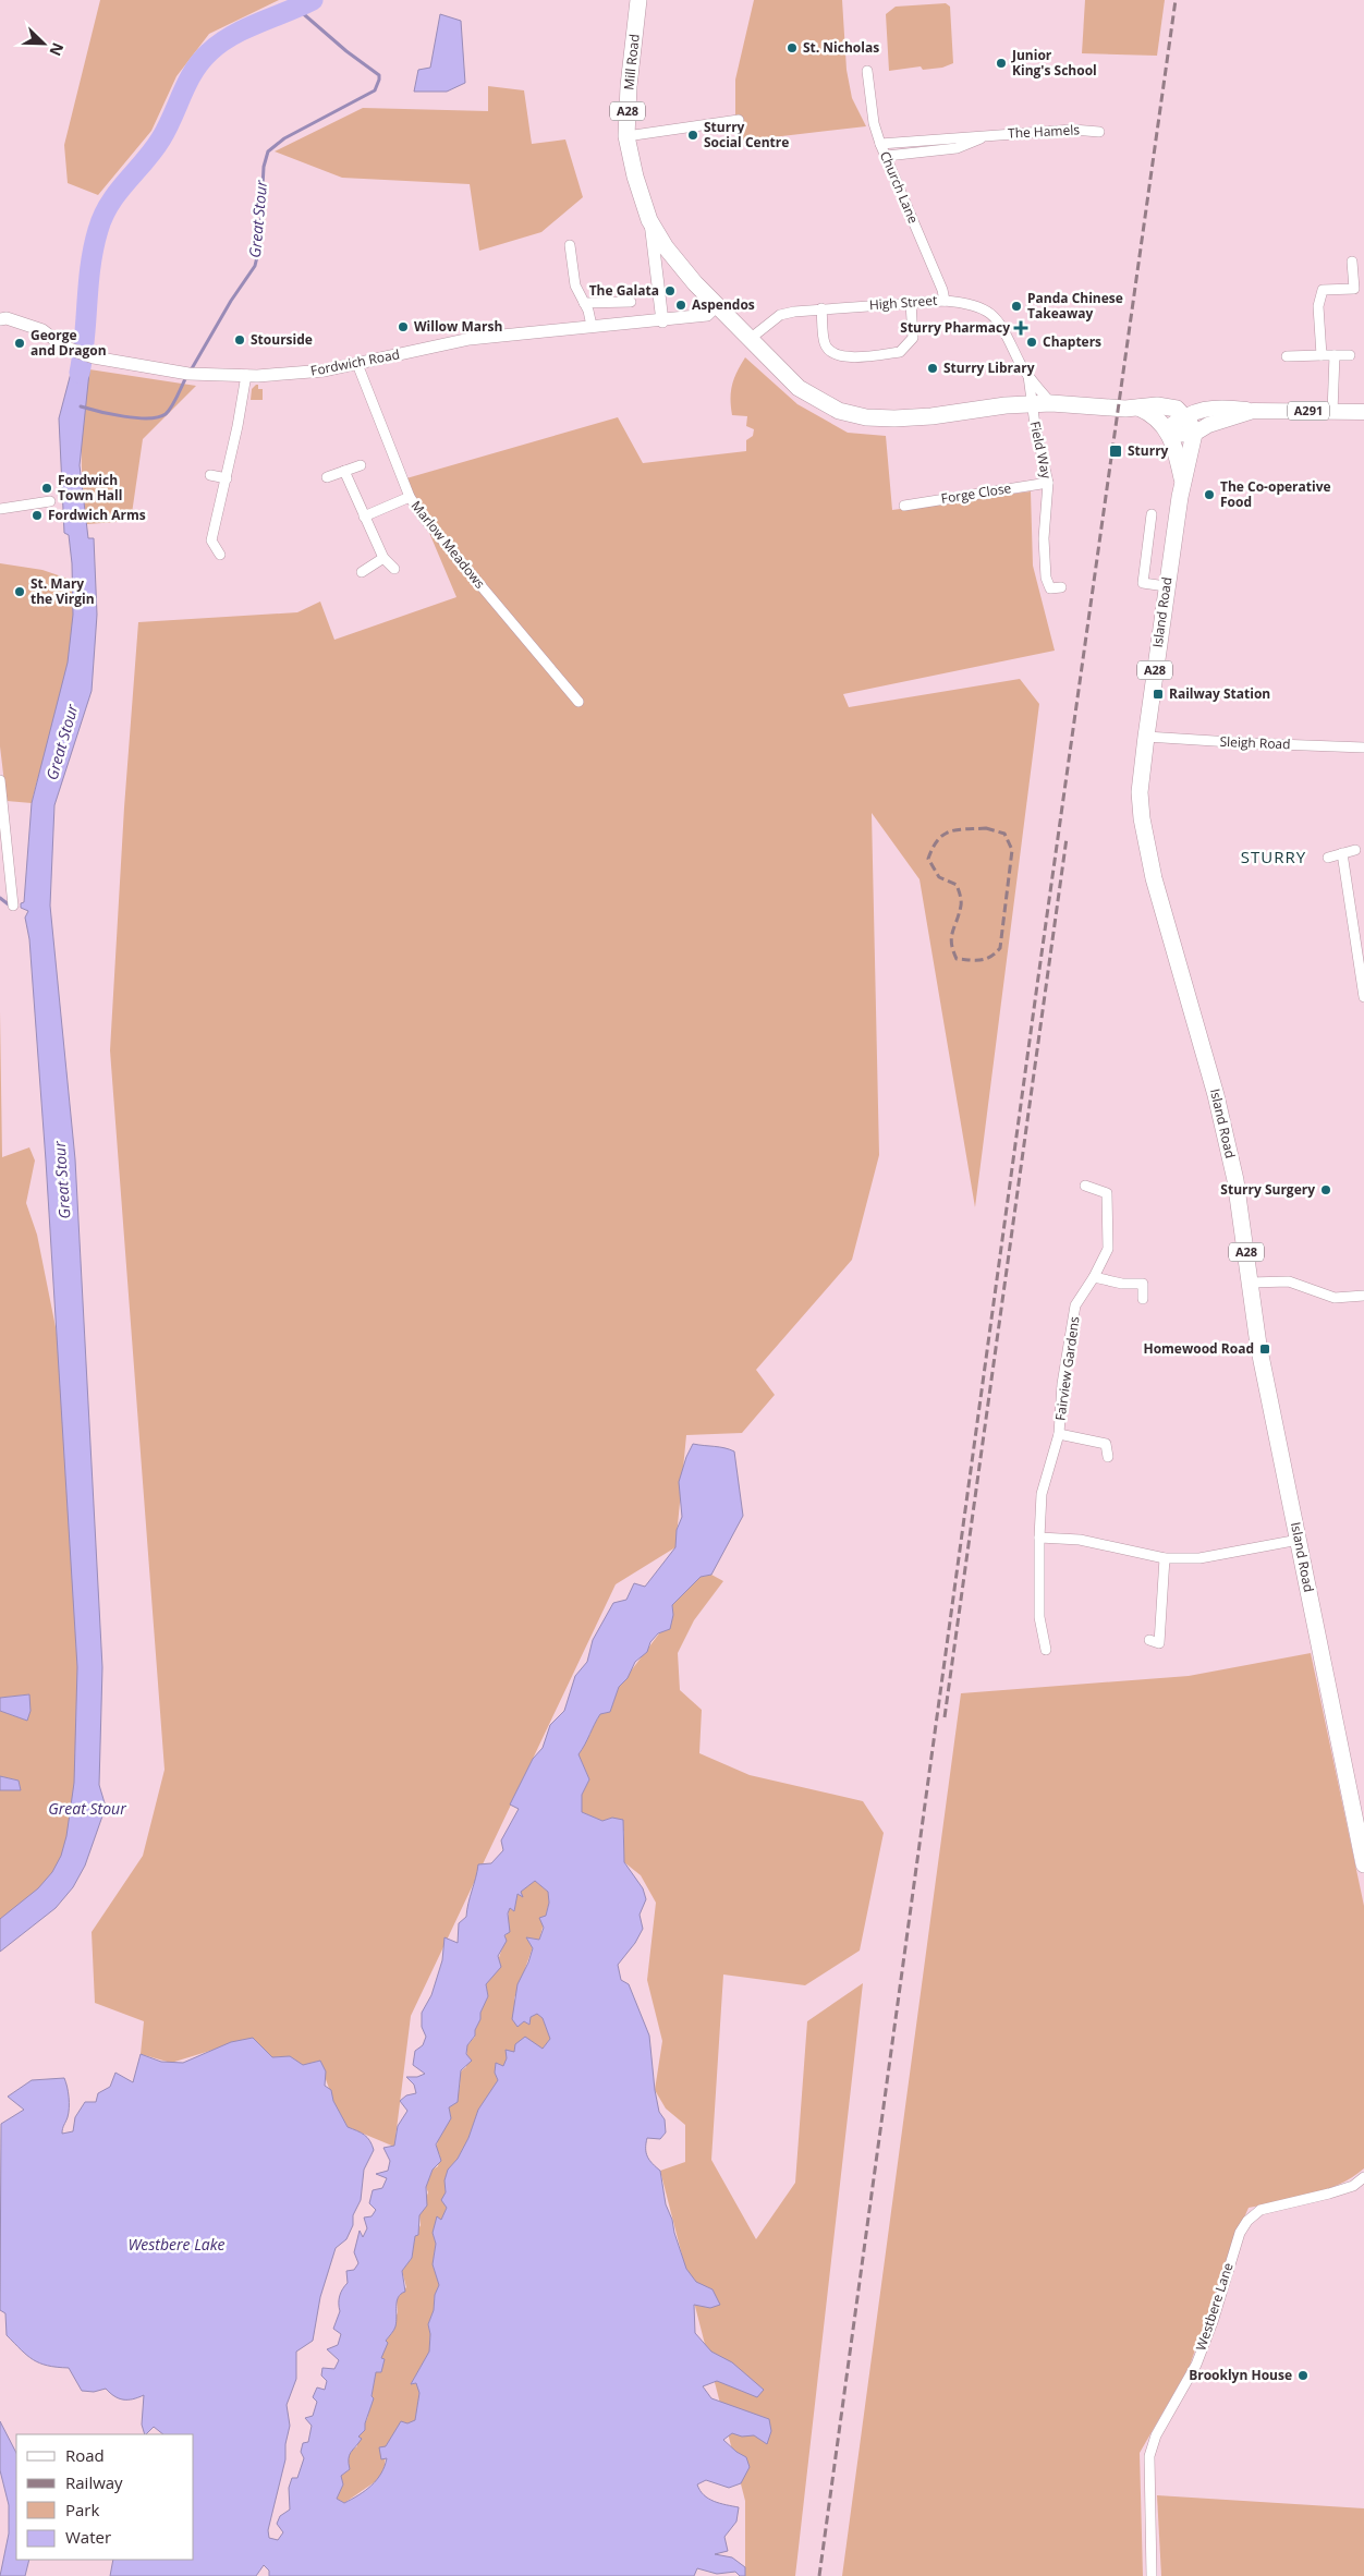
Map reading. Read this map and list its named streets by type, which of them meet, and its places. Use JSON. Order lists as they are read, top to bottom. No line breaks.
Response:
{"streets":{"highway":["Mill Road","A28","Island Road"],"main road":["A291"],"street":["The Hamels","Church Lane","High Street","Fordwich Road","Field Way","Forge Close","Marlow Meadows","Sleigh Road","Fairview Gardens","Westbere Lane"]},"crossings":[["Mill Road","A28"],["A28","High Street"],["A28","Fordwich Road"],["A28","A291"],["A28","Field Way"],["The Hamels","Church Lane"],["Church Lane","High Street"],["High Street","Field Way"],["Fordwich Road","Marlow Meadows"],["A291","Island Road"],["Field Way","Forge Close"],["Island Road","Sleigh Road"]],"districts":["STURRY"],"water":["Great Stour","Westbere Lake"],"places":{"other":["St. Nicholas","Junior King's School","Sturry Social Centre","The Galata","Aspendos","Panda Chinese Takeaway","Willow Marsh","Stourside","Chapters","George and Dragon","Sturry Library","Fordwich Town Hall","The Co-operative Food","Fordwich Arms","St. Mary the Virgin","Sturry Surgery","Brooklyn House"],"health":["Sturry Pharmacy"],"transit":["Sturry","Railway Station","Homewood Road"]},"legend":["Road","Railway","Park","Water"],"north":"bottom right"}
